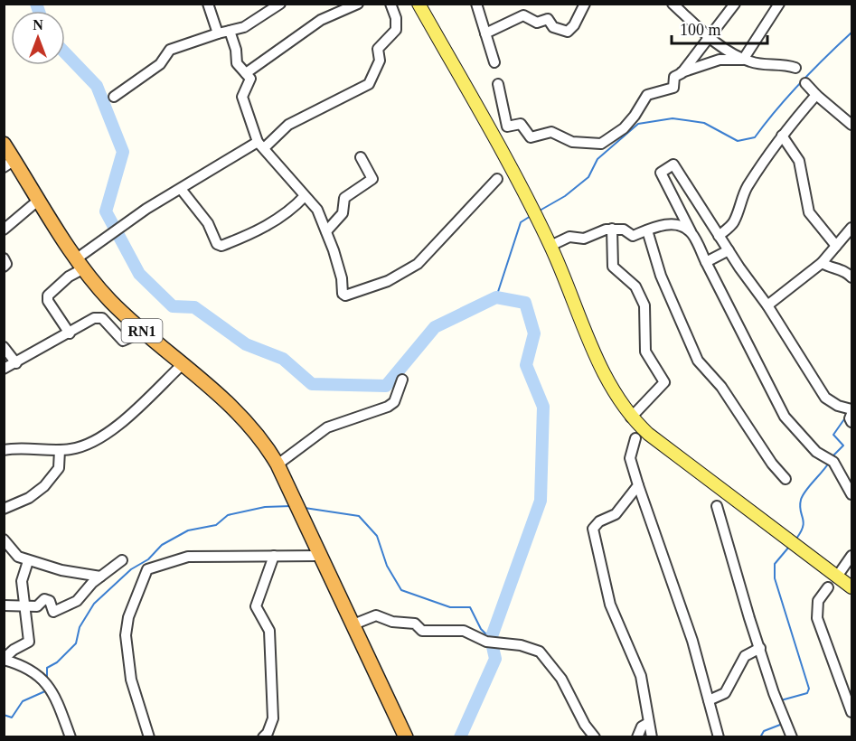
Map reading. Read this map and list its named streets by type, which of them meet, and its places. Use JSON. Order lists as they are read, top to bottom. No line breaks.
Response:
{"streets":{"highway":["RN1"]},"scale_bar":"100 m","north":"top"}
